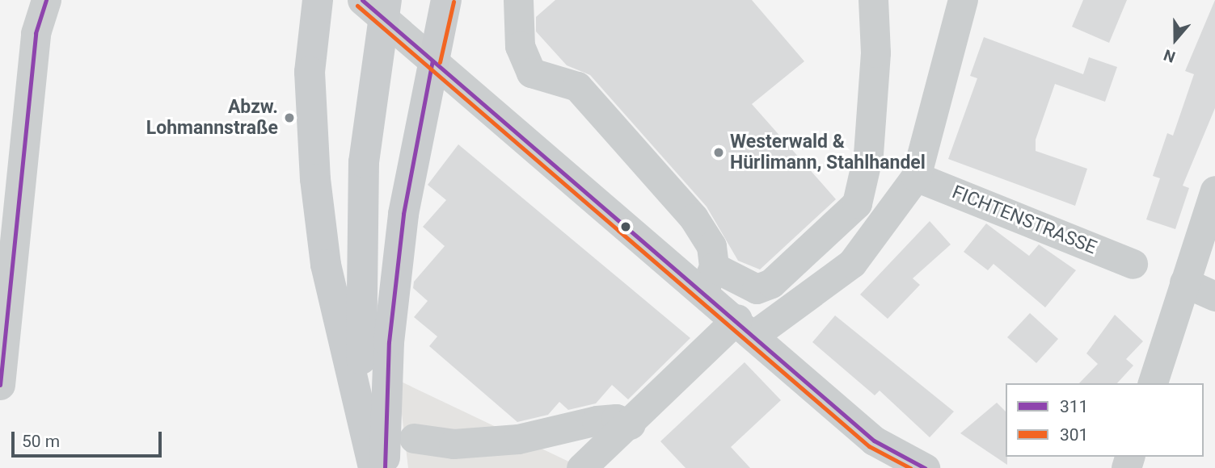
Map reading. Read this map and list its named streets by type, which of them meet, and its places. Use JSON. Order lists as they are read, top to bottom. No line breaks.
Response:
{"streets":{"street":["FICHTENSTRASSE"]},"places":["Abzw. Lohmannstraße","Westerwald & Hürlimann, Stahlhandel"],"lines":["transit line 311","transit line 301"],"legend":["311","301"],"scale_bar":"50 m","north":"bottom"}
